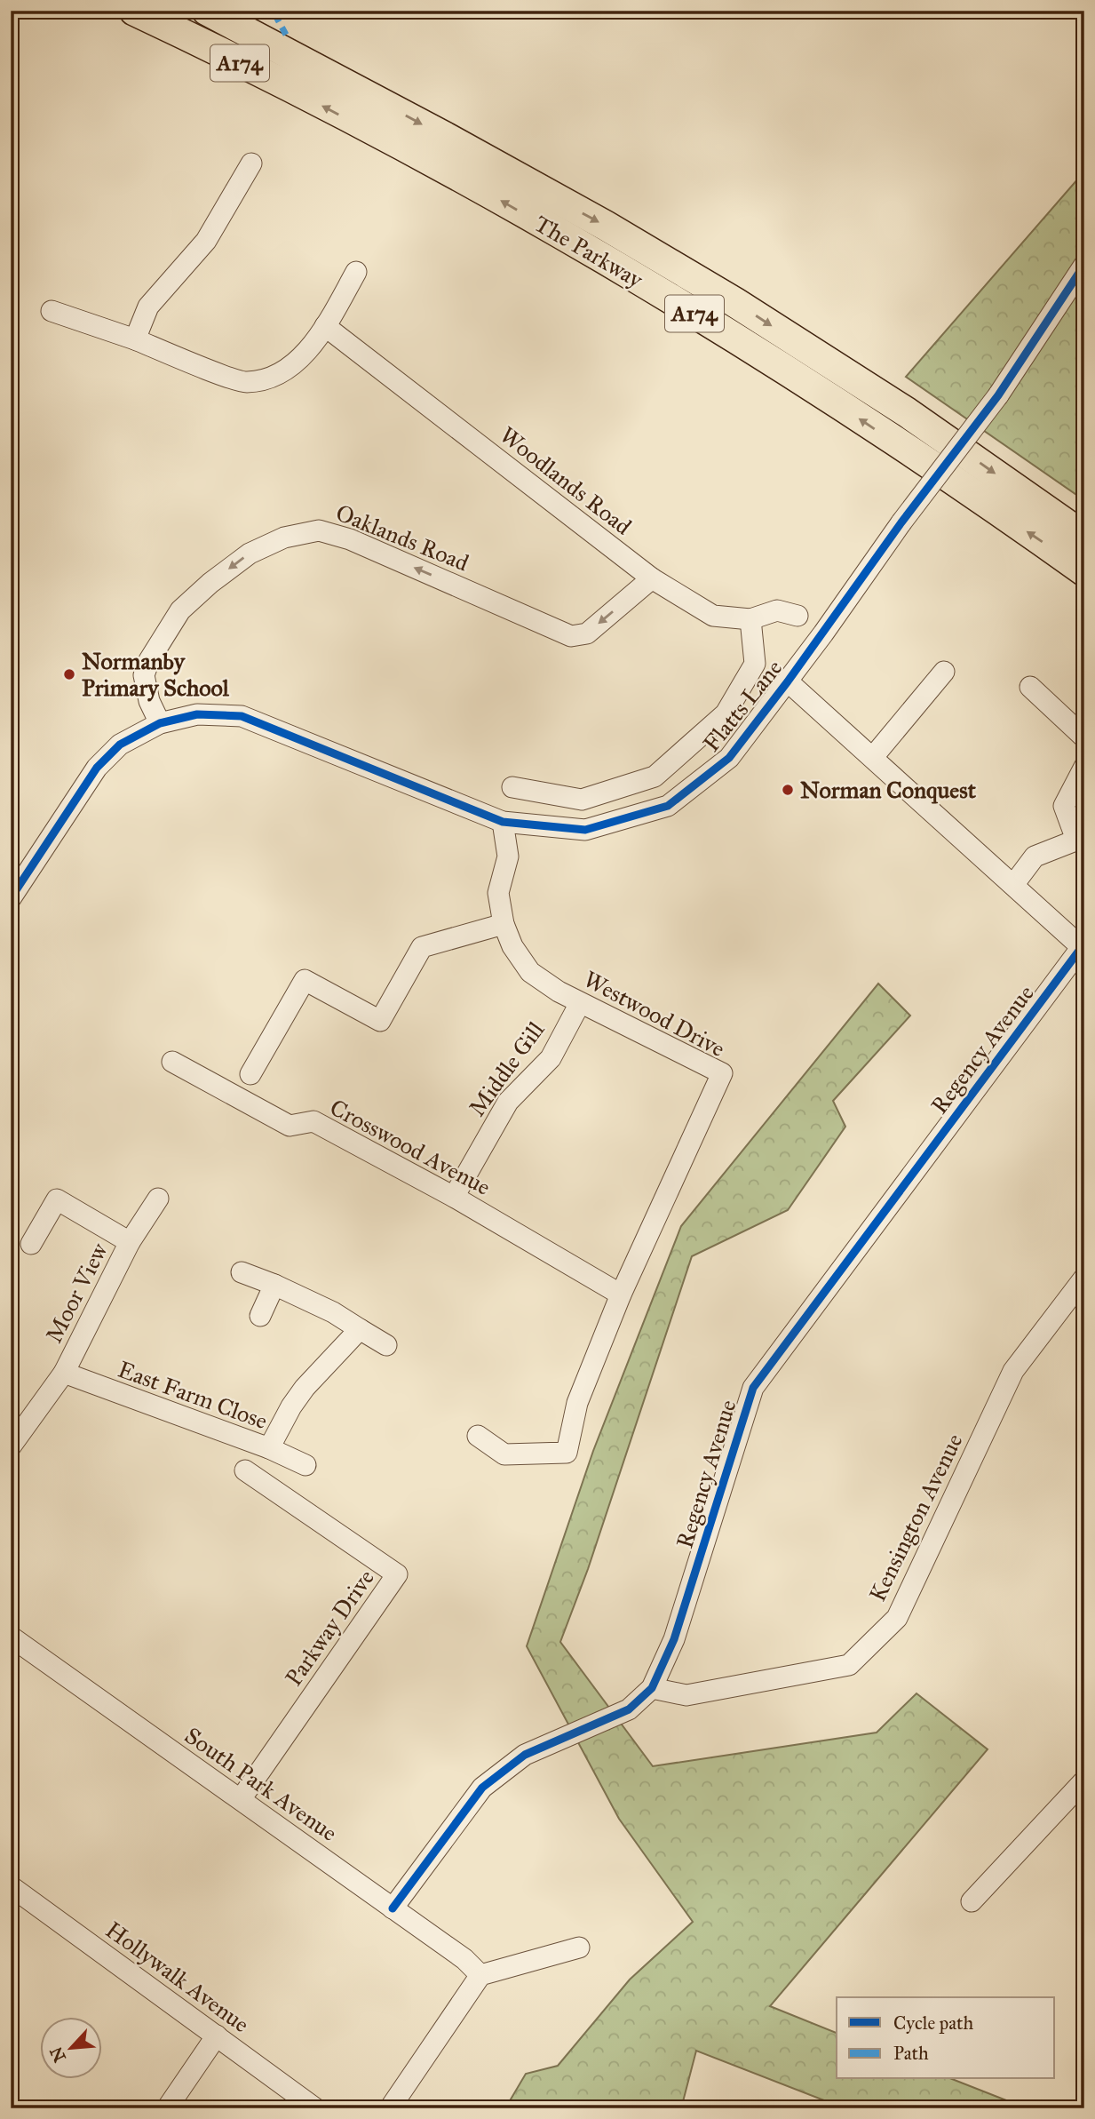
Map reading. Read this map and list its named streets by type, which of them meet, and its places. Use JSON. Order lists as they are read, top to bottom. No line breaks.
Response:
{"streets":{"highway":["A174","The Parkway"],"street":["Woodlands Road","Oaklands Road","Flatts Lane","Westwood Drive","Regency Avenue","Middle Gill","Crosswood Avenue","Moor View","East Farm Close","Kensington Avenue","Parkway Drive","South Park Avenue","Hollywalk Avenue"]},"crossings":[["Woodlands Road","Oaklands Road"],["Oaklands Road","Flatts Lane"],["Flatts Lane","Westwood Drive"],["Westwood Drive","Middle Gill"],["Westwood Drive","Crosswood Avenue"],["Regency Avenue","Kensington Avenue"],["Regency Avenue","South Park Avenue"],["Middle Gill","Crosswood Avenue"],["Moor View","East Farm Close"],["Parkway Drive","South Park Avenue"]],"places":["Normanby Primary School","Norman Conquest"],"legend":["Cycle path","Path"],"north":"bottom left"}
